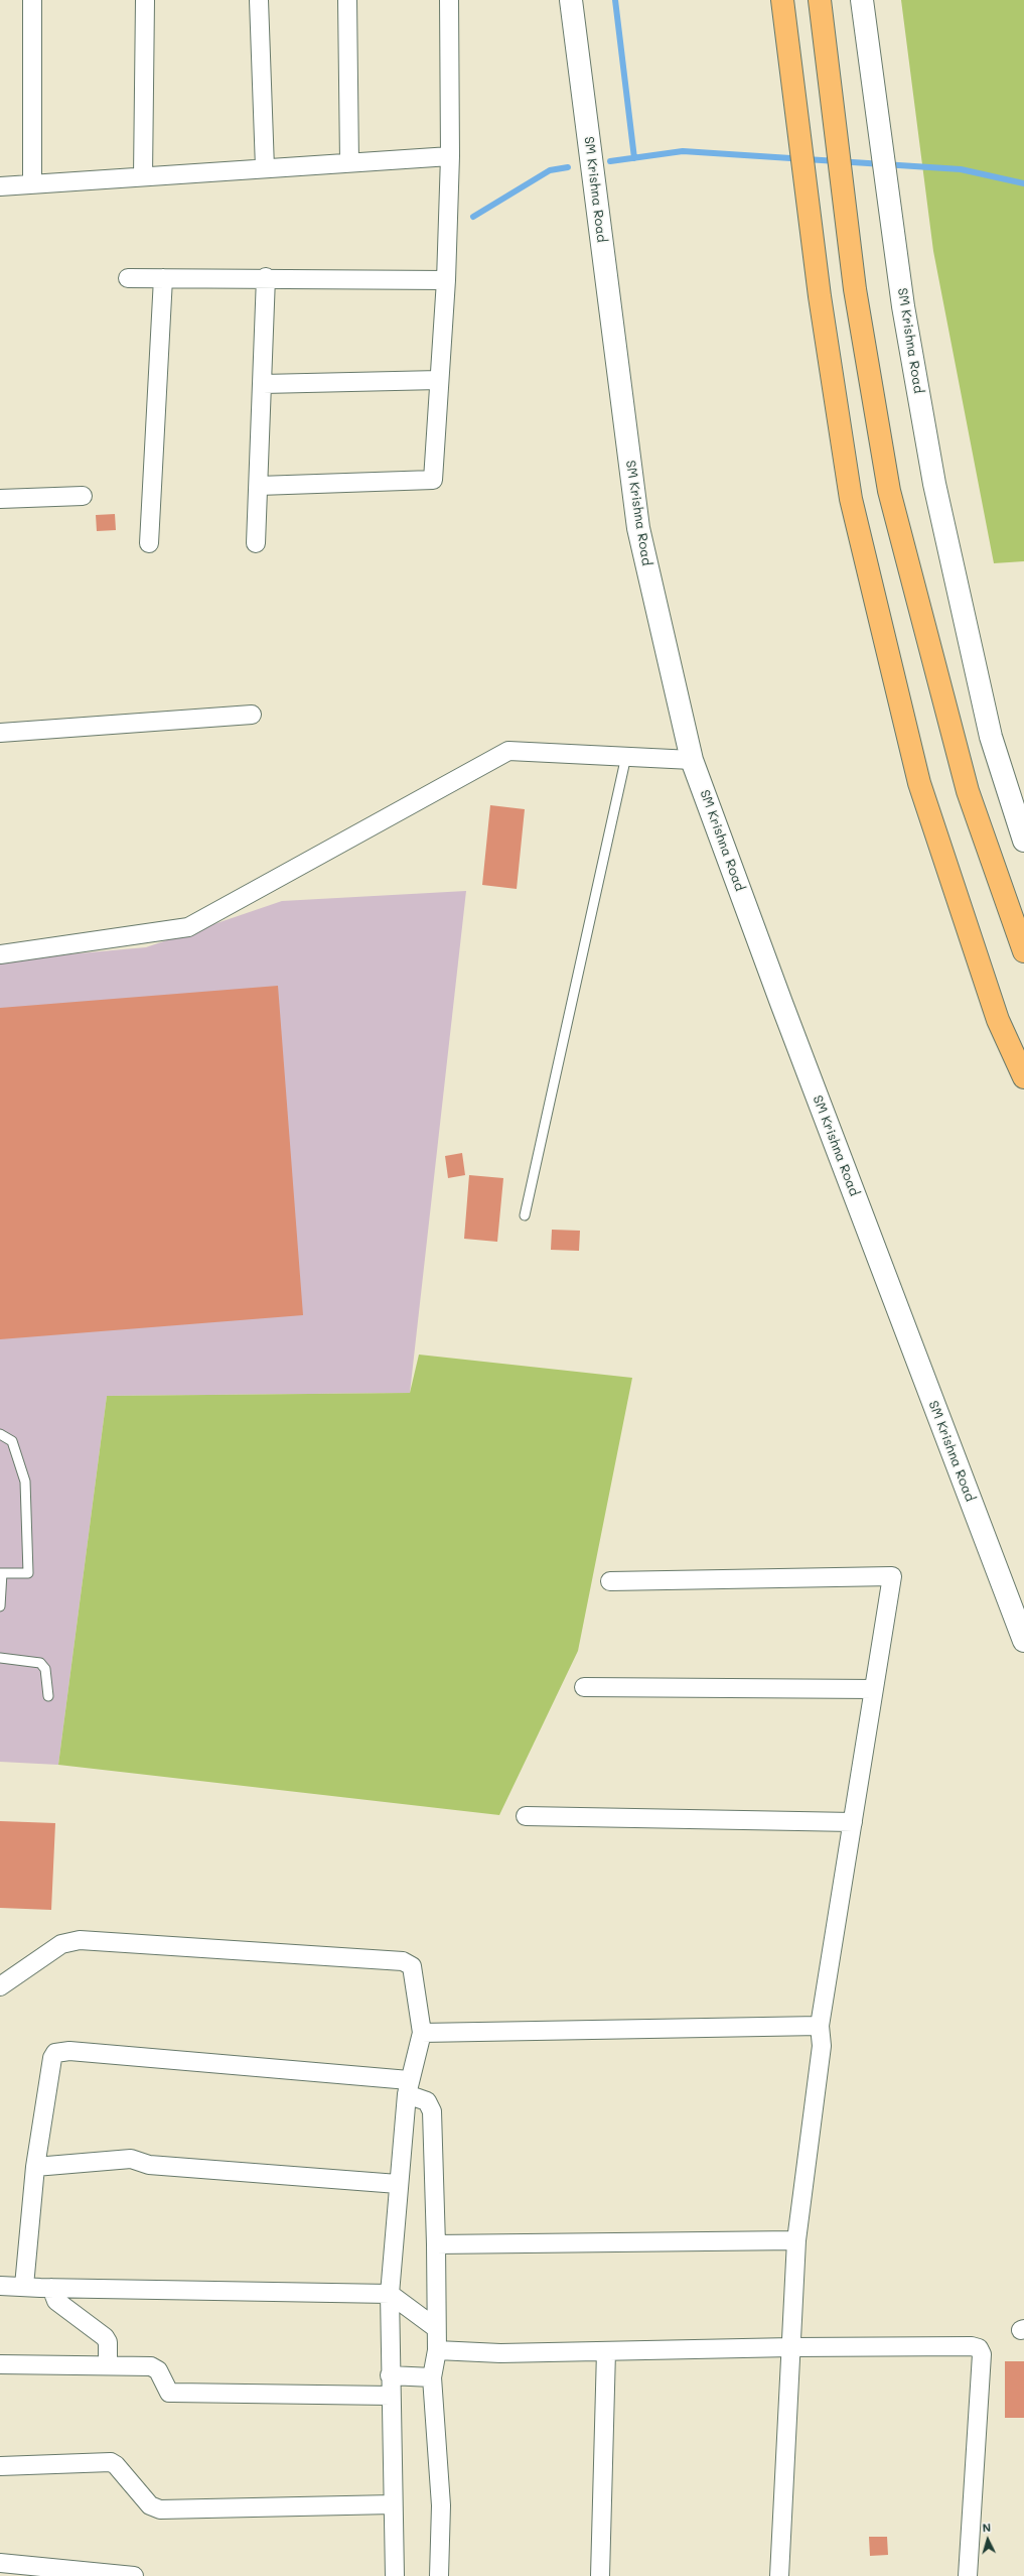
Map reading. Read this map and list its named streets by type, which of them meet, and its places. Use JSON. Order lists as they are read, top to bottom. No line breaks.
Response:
{"streets":{"street":["SM Krishna Road"]},"north":"top"}
